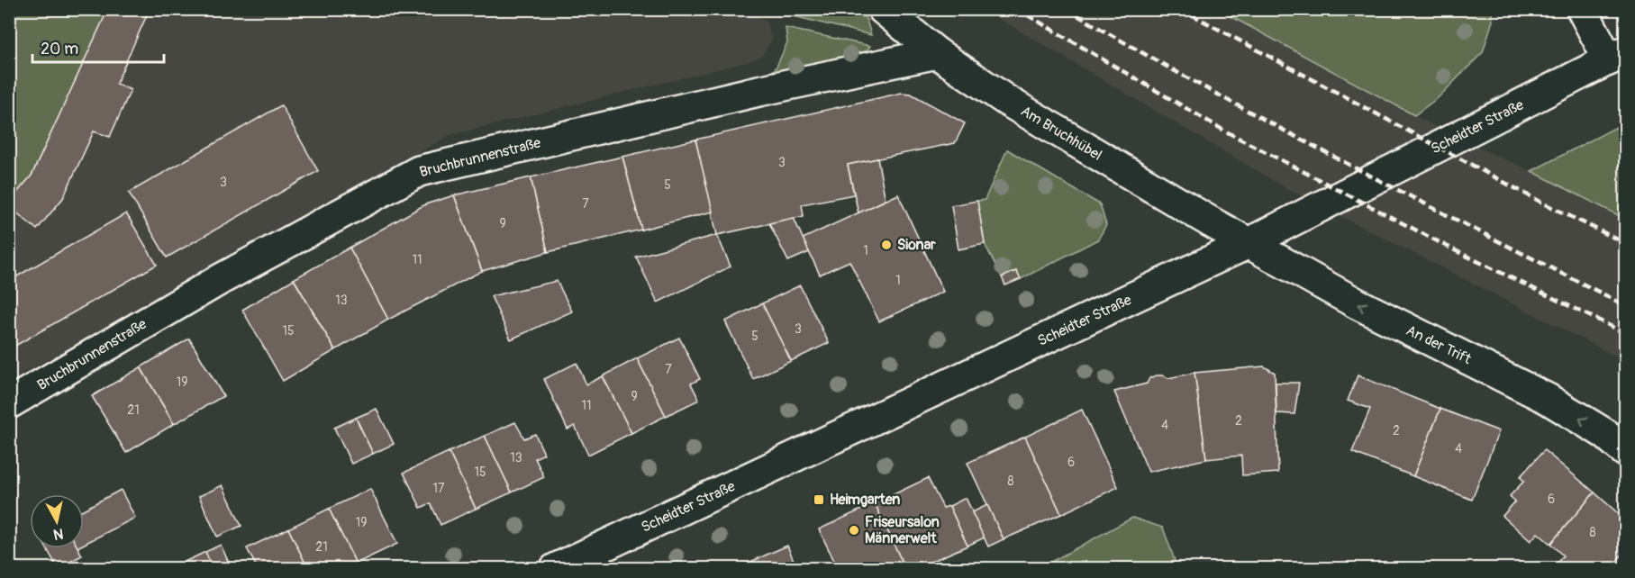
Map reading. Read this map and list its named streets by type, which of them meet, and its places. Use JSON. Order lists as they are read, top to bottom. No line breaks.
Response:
{"streets":{"street":["Scheidter Straße","Am Bruchhübel","Bruchbrunnenstraße","An der Trift"]},"crossings":[["Scheidter Straße","Am Bruchhübel"],["Scheidter Straße","An der Trift"],["Am Bruchhübel","Bruchbrunnenstraße"],["Am Bruchhübel","An der Trift"]],"one_way":["An der Trift"],"places":{"other":["Sionar","Friseursalon Männerwelt"],"transit":["Heimgarten"]},"house_numbers":["3","3","5","7","9","1","11","1","13","3","15","5","7","19","9","11","21","2","4","2","4","13","6","15","8","17","6","19","8","21"],"scale_bar":"20 m","north":"bottom"}
